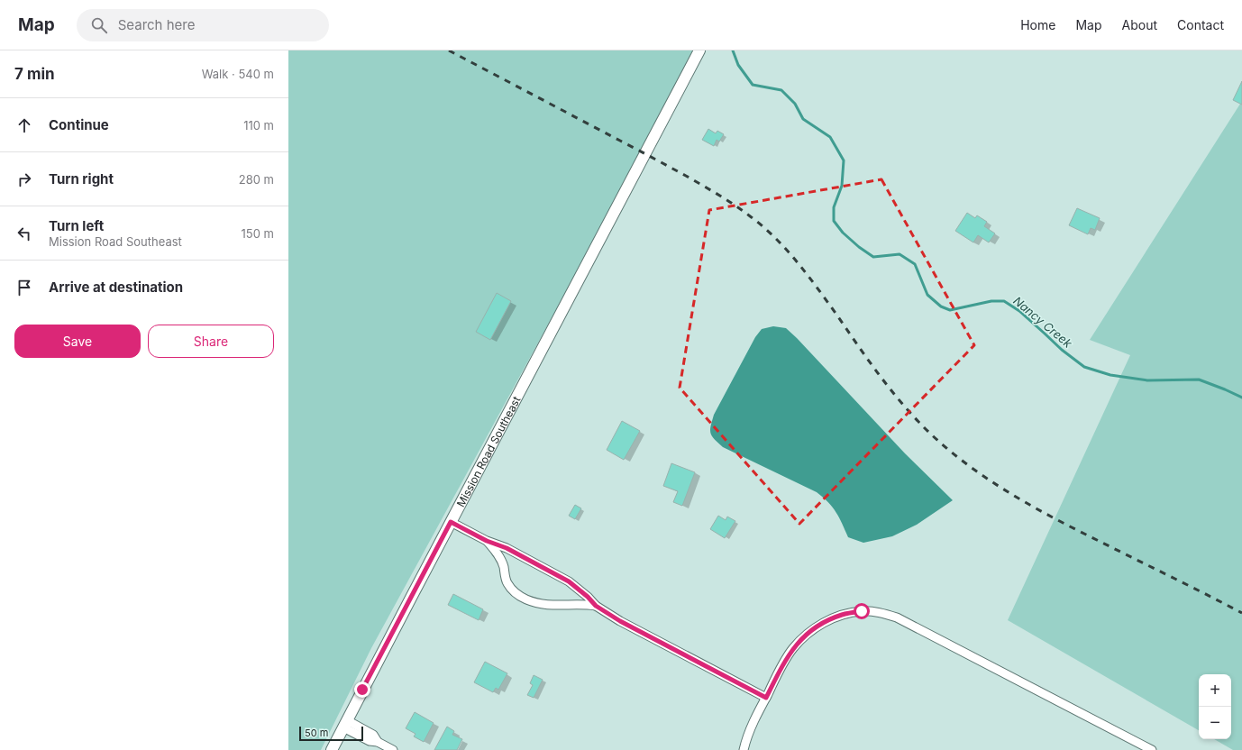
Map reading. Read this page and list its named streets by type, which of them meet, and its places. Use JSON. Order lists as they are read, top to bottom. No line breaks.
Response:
{"streets":{"main road":["Mission Road Southeast"]},"water":["Nancy Creek"],"scale_bar":"50 m","page":{"header":"Map","search":"Search here","nav":["Home","Map","About","Contact"],"heading":["7 min","Walk · 540 m"],"list":[["Continue","110 m"],["Turn right","280 m"],["Turn left","Mission Road Southeast","150 m"],"Arrive at destination"],"buttons":["Save","Share"],"map_buttons":["+","−"],"scale":"50 m"}}
